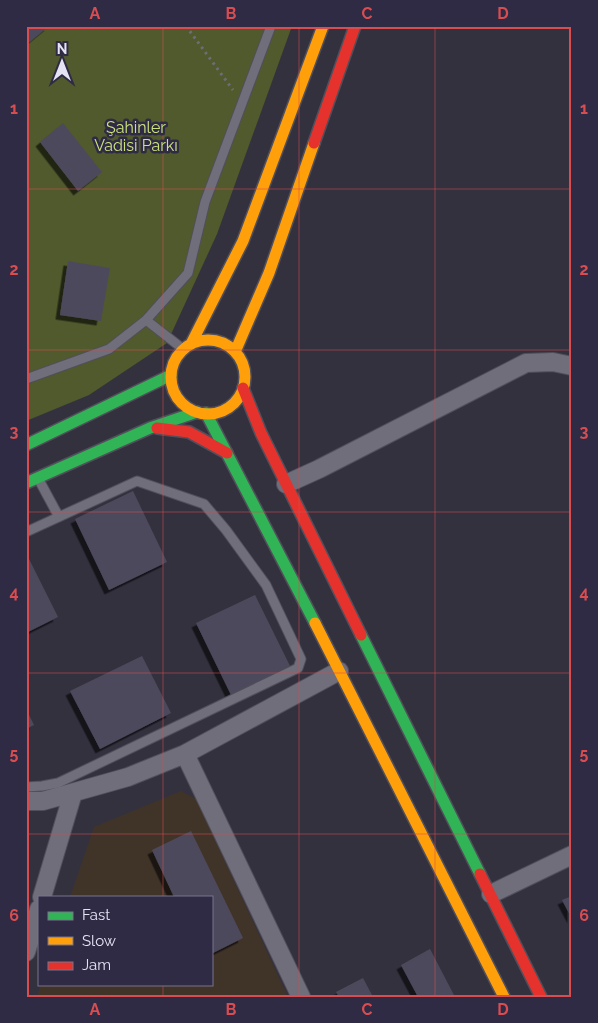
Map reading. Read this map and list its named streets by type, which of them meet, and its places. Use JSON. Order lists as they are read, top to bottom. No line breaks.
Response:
{"parks":["Şahinler Vadisi Parkı"],"legend":["Fast","Slow","Jam"],"north":"top","grid":{"columns":["A","B","C","D"],"rows":["1","2","3","4","5","6"]}}
